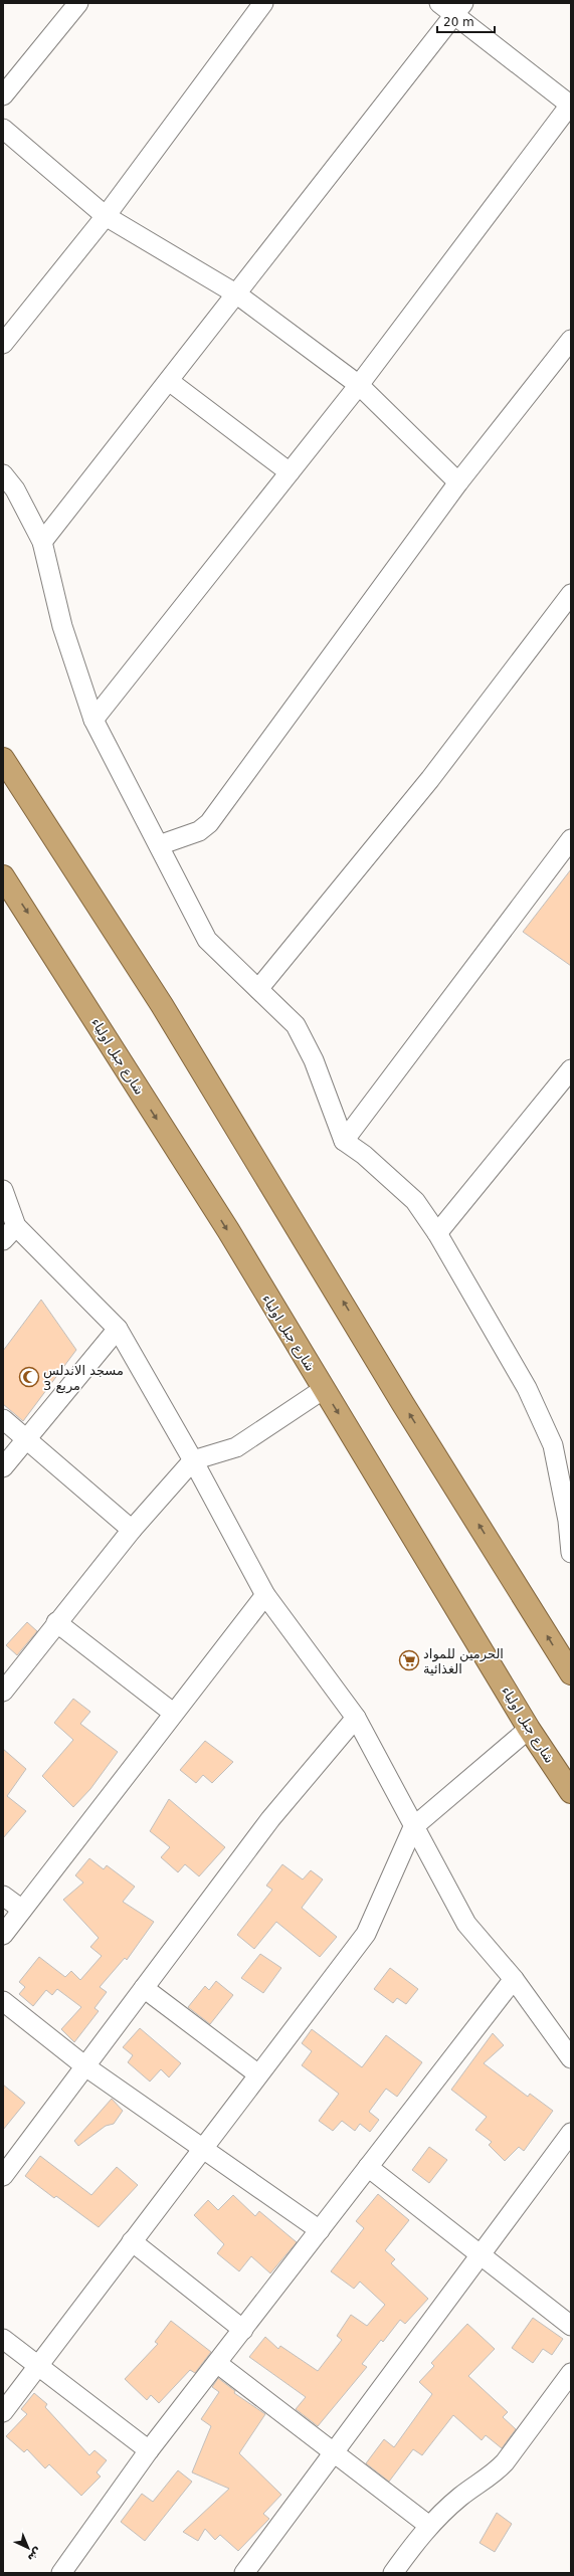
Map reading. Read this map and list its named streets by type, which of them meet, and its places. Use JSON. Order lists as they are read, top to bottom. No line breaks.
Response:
{"streets":{"highway":["شارع جبل اولياء"]},"places":{"mosque":["مسجد الاندلس مربع 3"],"supermarket":["الحرمين للمواد الغذائية"]},"scale_bar":"20 m","north":"bottom right"}
